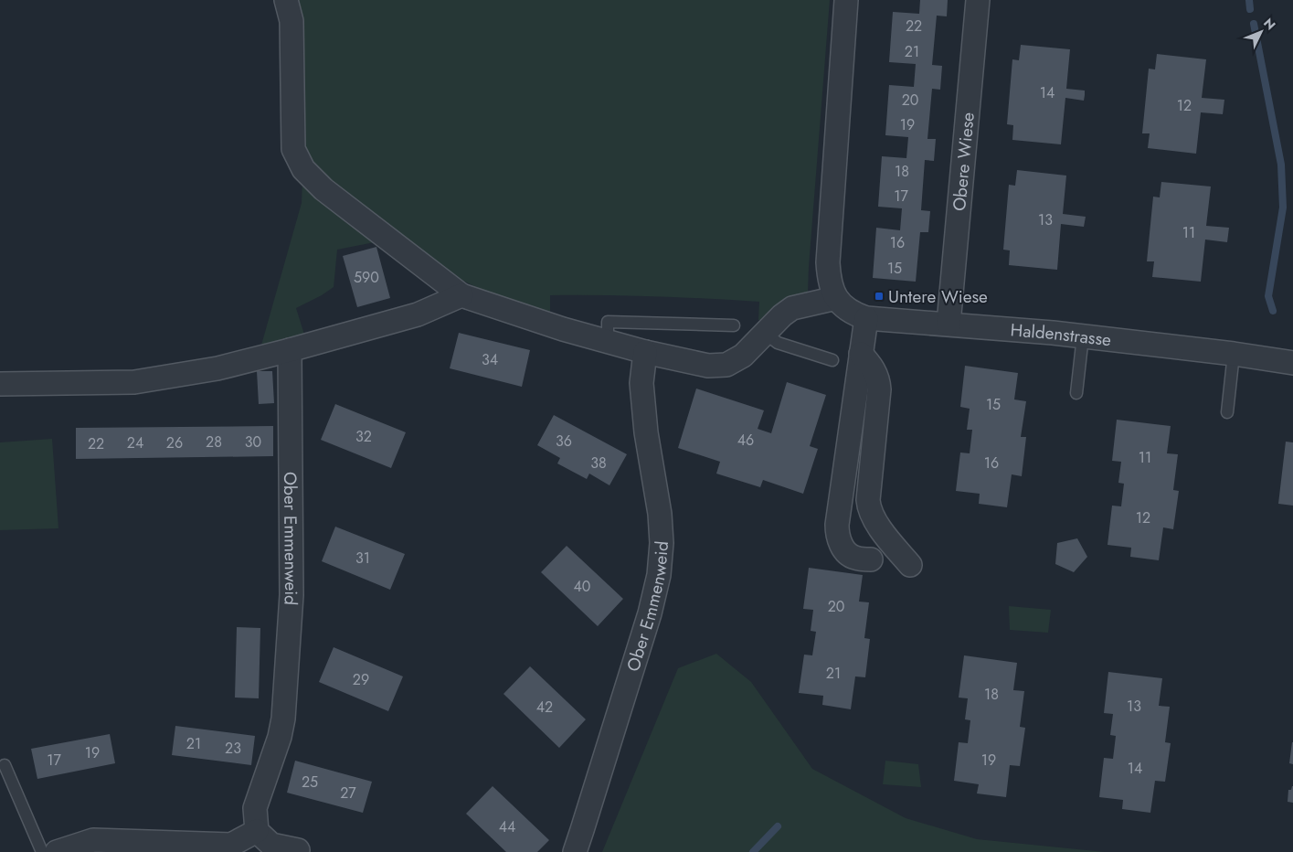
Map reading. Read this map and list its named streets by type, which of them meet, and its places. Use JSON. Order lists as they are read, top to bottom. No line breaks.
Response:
{"streets":{"street":["Obere Wiese","Haldenstrasse","Ober Emmenweid"]},"crossings":[["Obere Wiese","Haldenstrasse"]],"places":{"transit":["Untere Wiese"]},"house_numbers":["22","21","14","20","12","19","18","17","13","11","16","15","590","34","15","32","46","36","28","30","24","26","22","11","38","16","12","31","40","20","21","29","18","13","42","21","23","19","17","19","14","25","27","44"],"north":"top right"}
